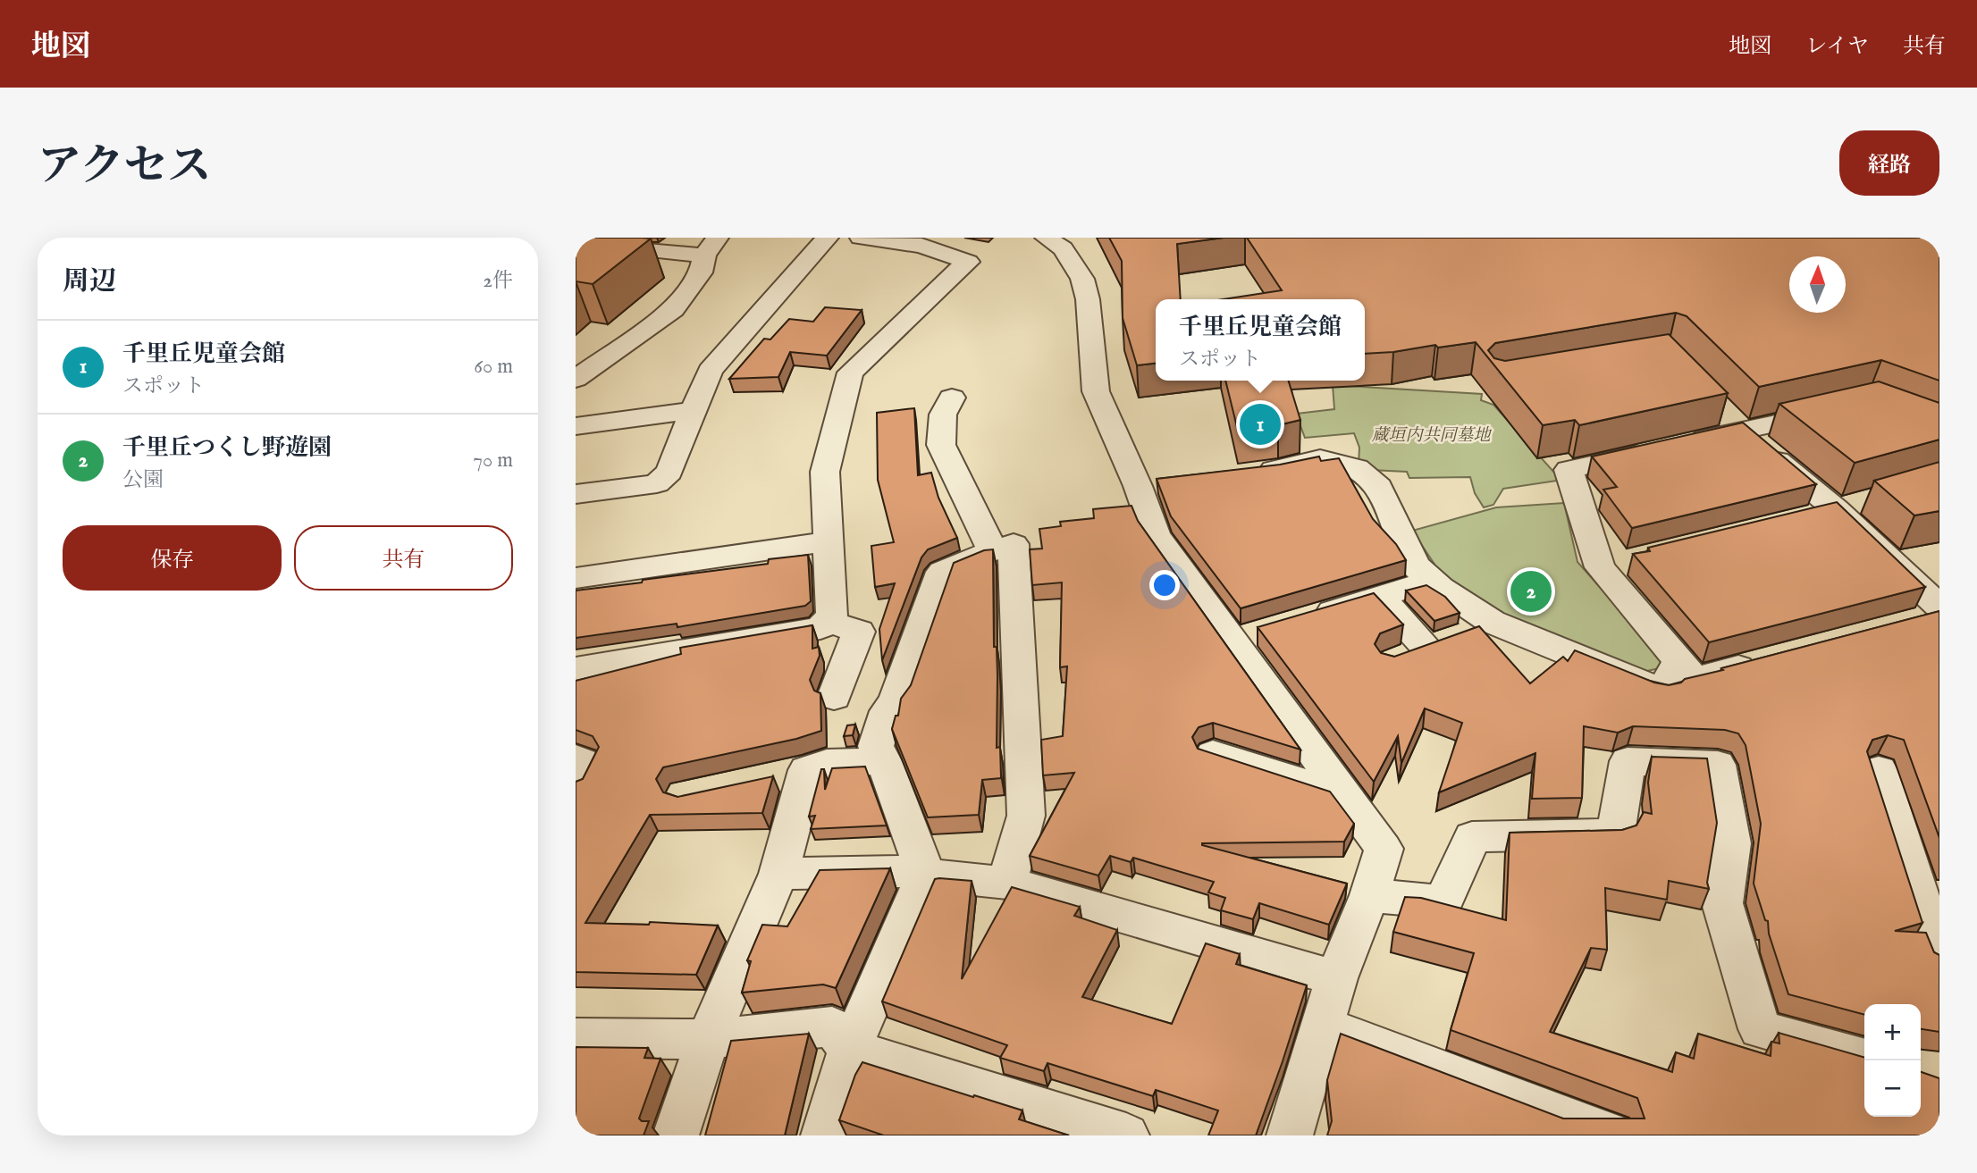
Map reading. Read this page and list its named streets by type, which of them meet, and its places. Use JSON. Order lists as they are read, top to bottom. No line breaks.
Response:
{"parks":["蔵垣内共同墓地"],"north":"top","page":{"header":"地図","nav":["地図","レイヤ","共有"],"title":"アクセス","buttons":["経路",["保存","共有"]],"heading":["周辺","2件"],"popup":["千里丘児童会館","スポット"],"list":[{"mark":"1","name":"千里丘児童会館","note":"スポット","value":"60 m"},{"mark":"2","name":"千里丘つくし野遊園","note":"公園","value":"70 m"}],"pins":["1","2"],"map_buttons":["+","−"]}}
